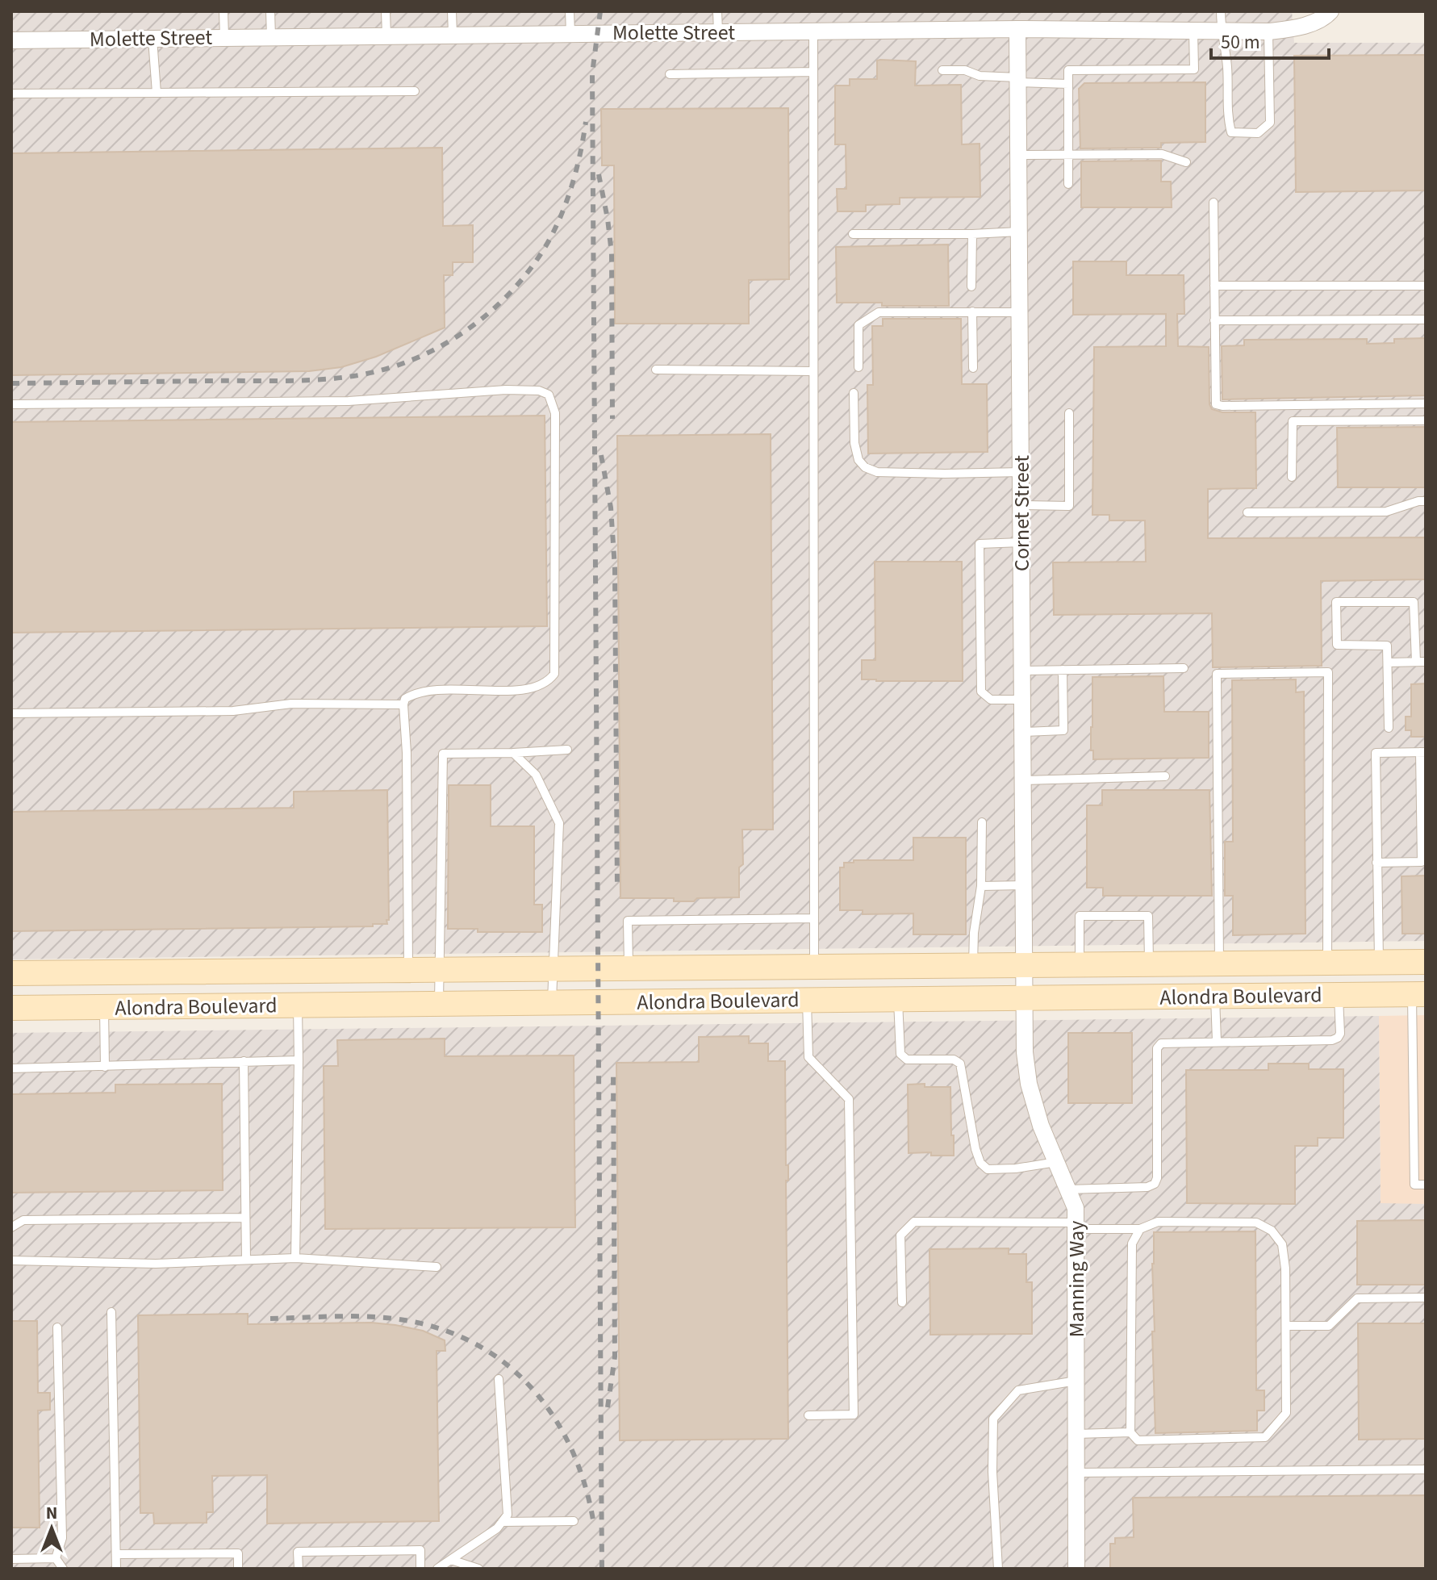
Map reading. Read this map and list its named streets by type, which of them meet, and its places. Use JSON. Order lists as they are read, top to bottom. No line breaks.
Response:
{"streets":{"main road":["Alondra Boulevard"],"street":["Molette Street","Cornet Street","Manning Way"]},"crossings":[["Molette Street","Cornet Street"],["Cornet Street","Alondra Boulevard"],["Cornet Street","Manning Way"],["Alondra Boulevard","Manning Way"]],"scale_bar":"50 m","north":"top"}
